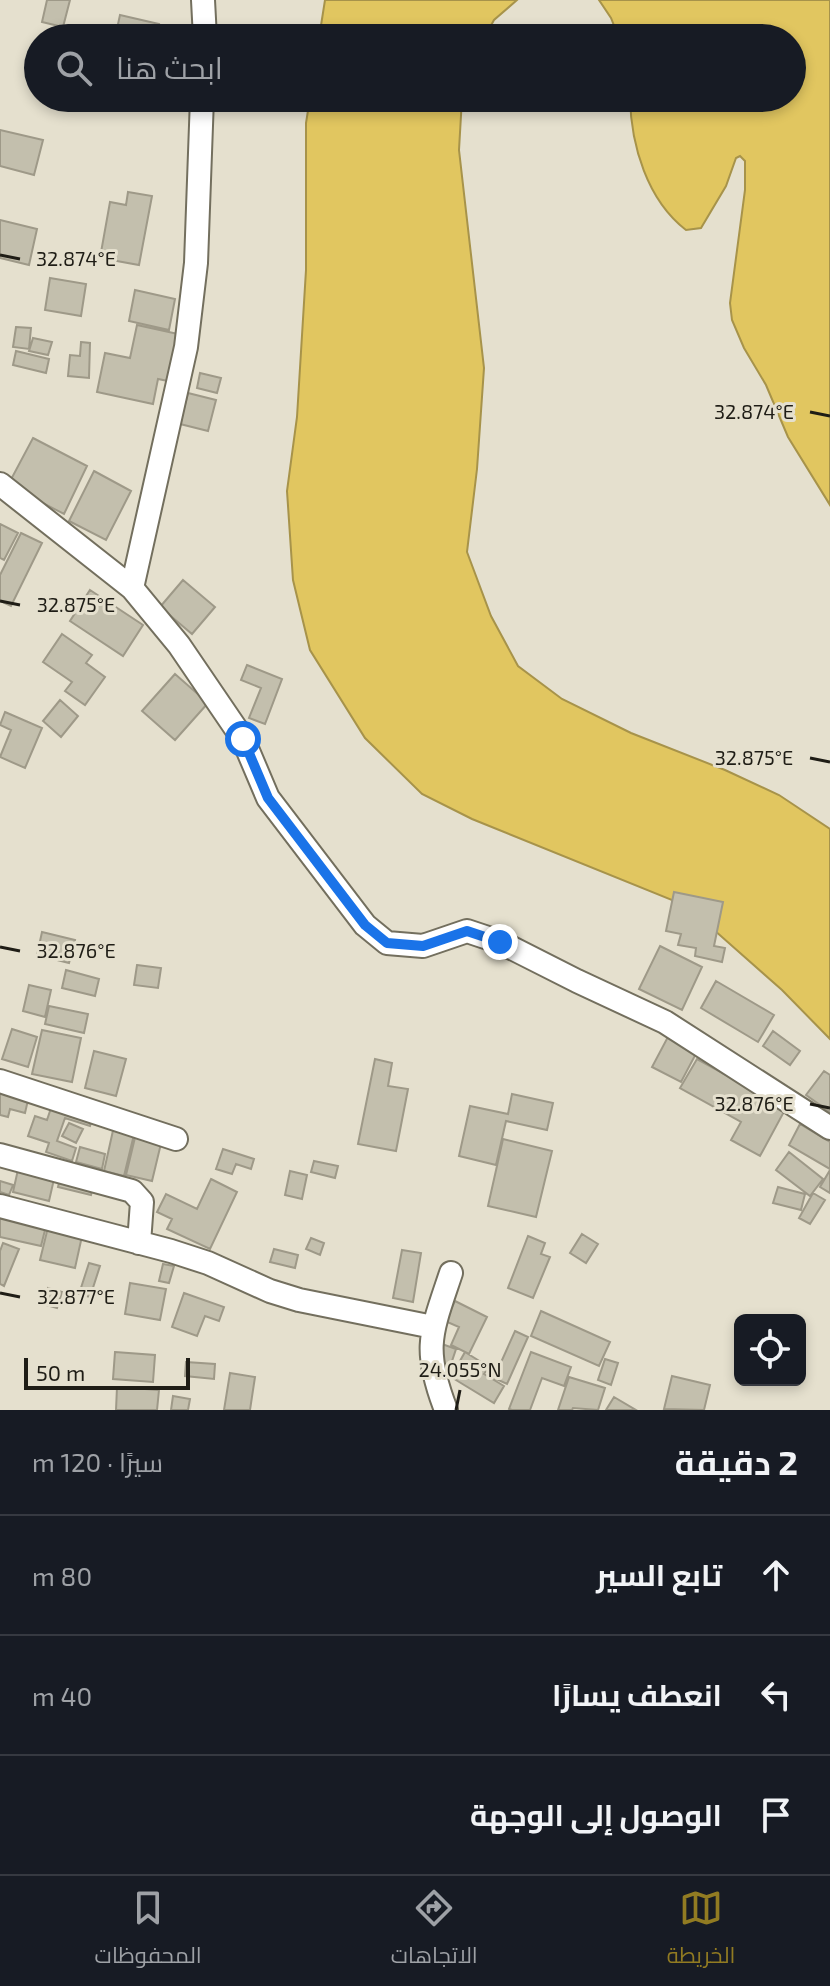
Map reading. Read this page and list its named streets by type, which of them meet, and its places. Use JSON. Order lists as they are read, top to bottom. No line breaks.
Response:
{"scale_bar":"50 m","page":{"search":"ابحث هنا","scale":"50 m","heading":["2 دقيقة","سيرًا · 120 m"],"list":[["تابع السير","80 m"],["انعطف يسارًا","40 m"],"الوصول إلى الوجهة"],"nav":["الخريطة","الاتجاهات","المحفوظات"]},"coordinates":["32.874°E","32.875°E","32.876°E","32.877°E","24.055°N"]}
